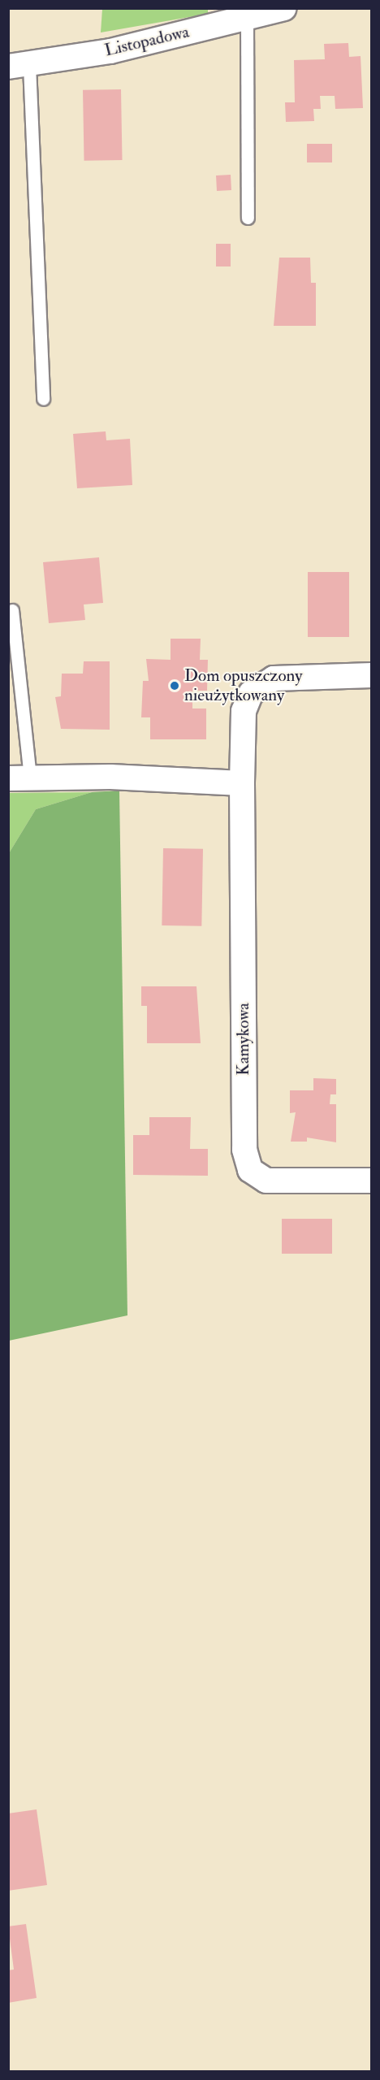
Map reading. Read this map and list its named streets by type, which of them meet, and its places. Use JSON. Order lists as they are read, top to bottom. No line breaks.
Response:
{"streets":{"street":["Listopadowa","Kamykowa"]},"places":["Dom opuszczony nieużytkowany"]}
